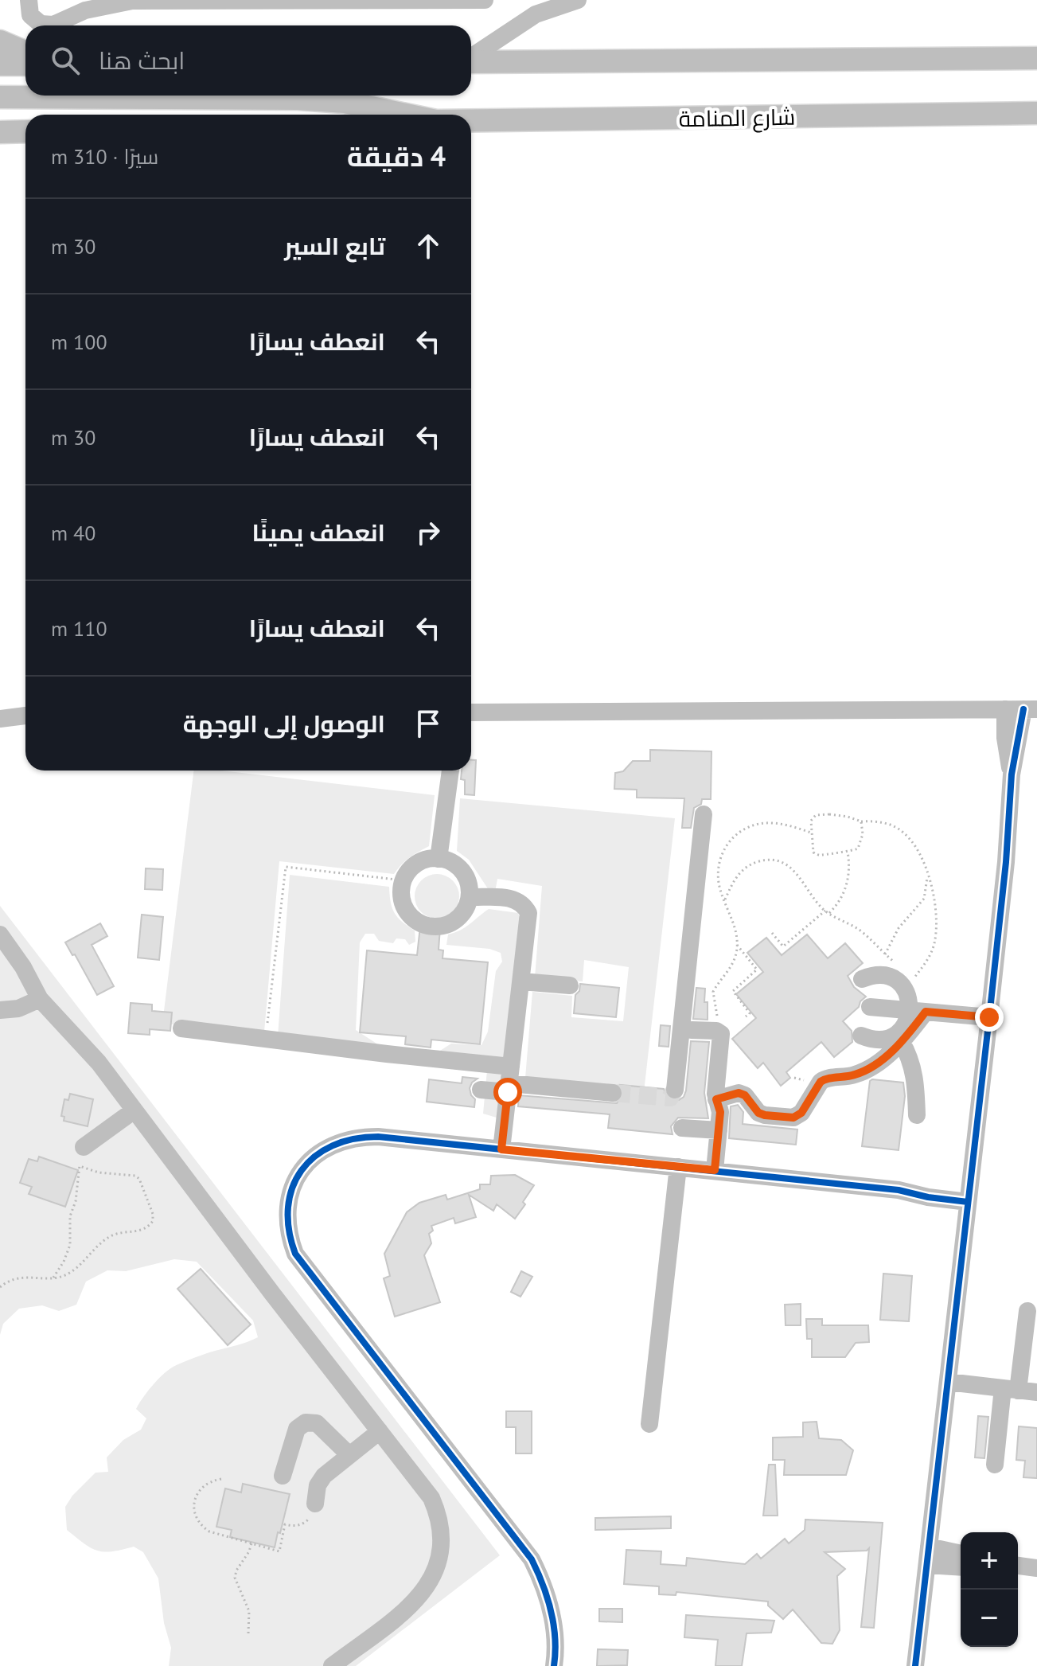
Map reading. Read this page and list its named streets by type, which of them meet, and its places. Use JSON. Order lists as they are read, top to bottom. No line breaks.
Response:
{"streets":{"main road":["شارع المنامة"]},"page":{"search":"ابحث هنا","heading":["4 دقيقة","سيرًا · 310 m"],"list":[["تابع السير","30 m"],["انعطف يسارًا","100 m"],["انعطف يسارًا","30 m"],["انعطف يمينًا","40 m"],["انعطف يسارًا","110 m"],"الوصول إلى الوجهة"],"map_buttons":["+","−"]}}
